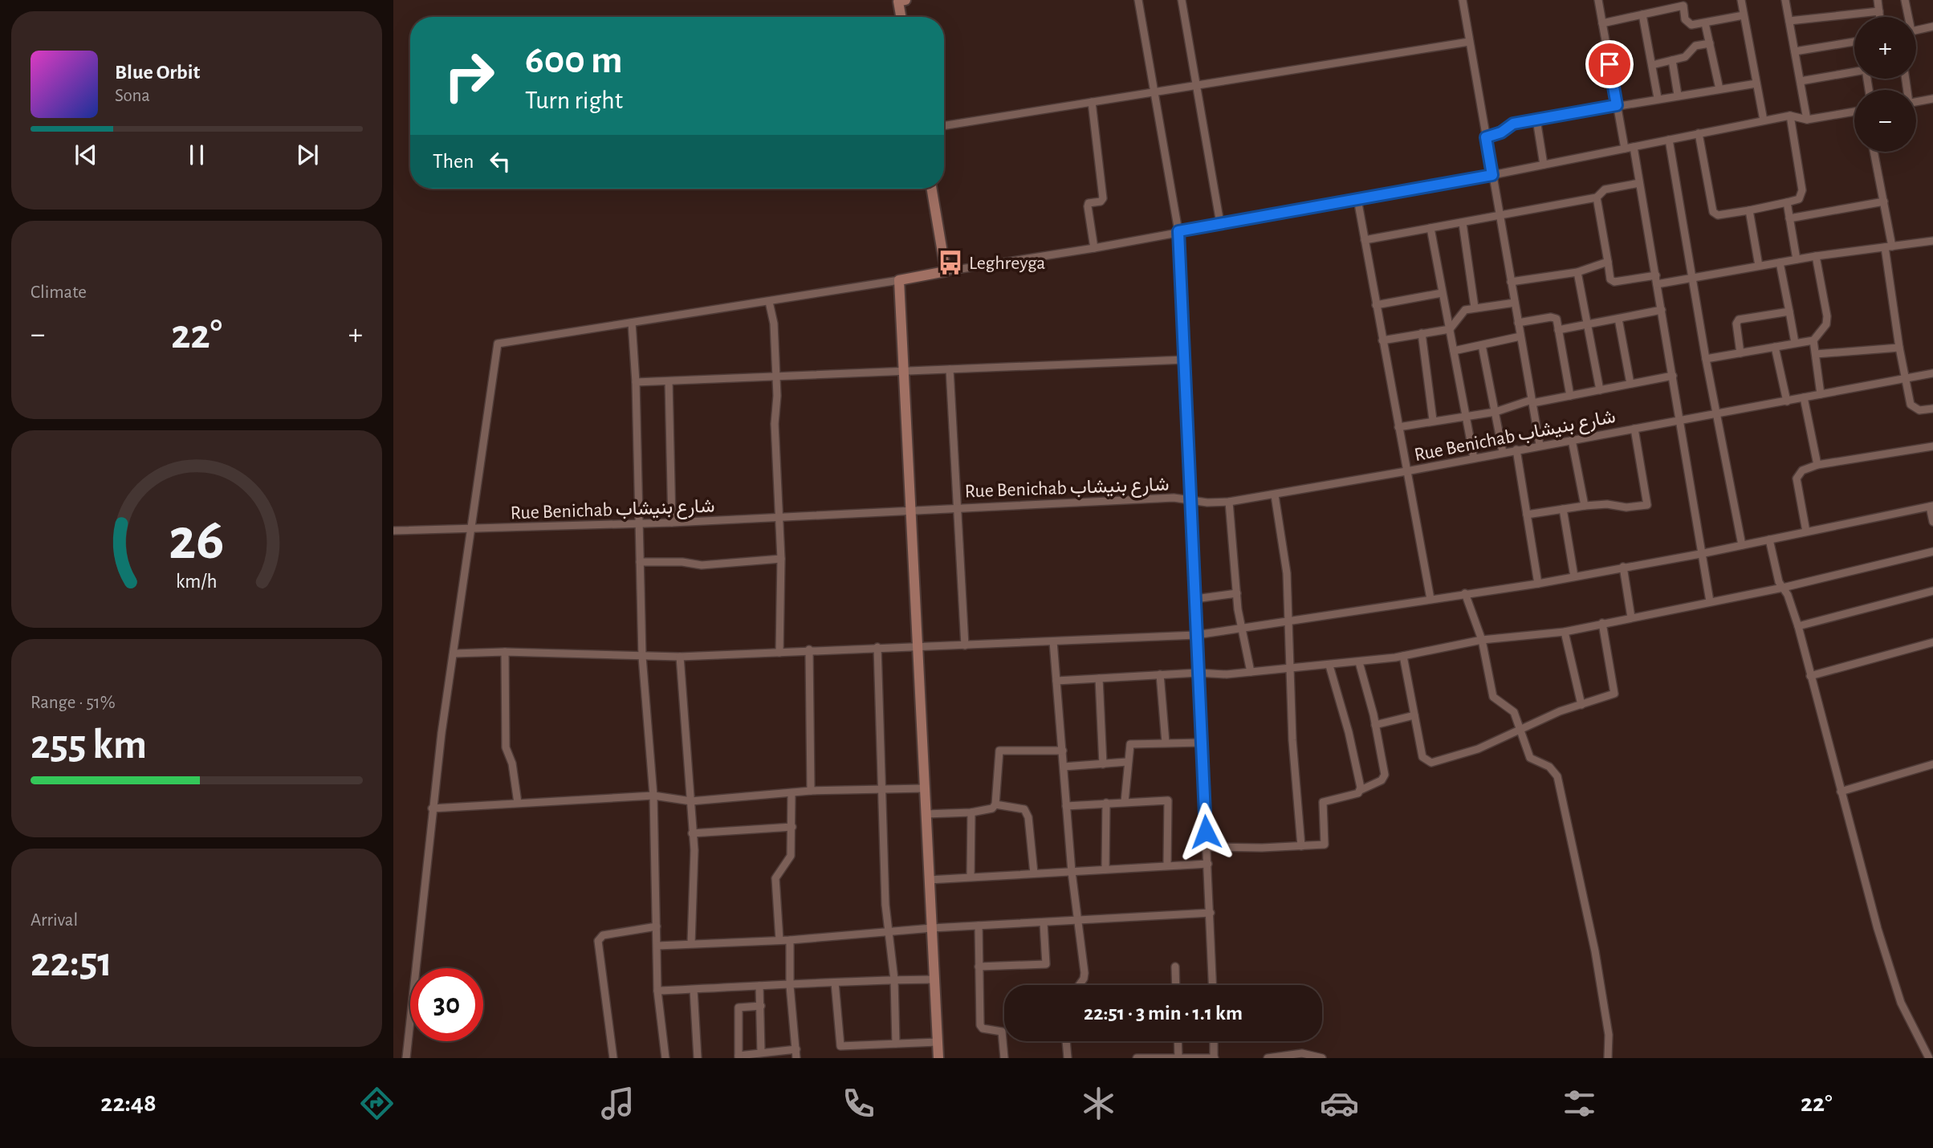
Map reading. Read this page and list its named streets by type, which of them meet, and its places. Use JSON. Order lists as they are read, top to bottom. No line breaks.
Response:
{"streets":{"street":["Rue Benichab شارع بنيشاب"]},"places":{"bus stop":["Leghreyga"]},"page":{"map_buttons":["+","−"],"turn":["600 m","Turn right"],"song":["Blue Orbit","Sona"],"then":"Then","tile":["Climate",["Range · 51%","255 km"],["Arrival","22:51"]],"heat":["−","22°","+"],"limit":"30","trip":"22:51 · 3 min · 1.1 km","tabs":["22:48","22°"],"gauge":["26","km/h"]}}
